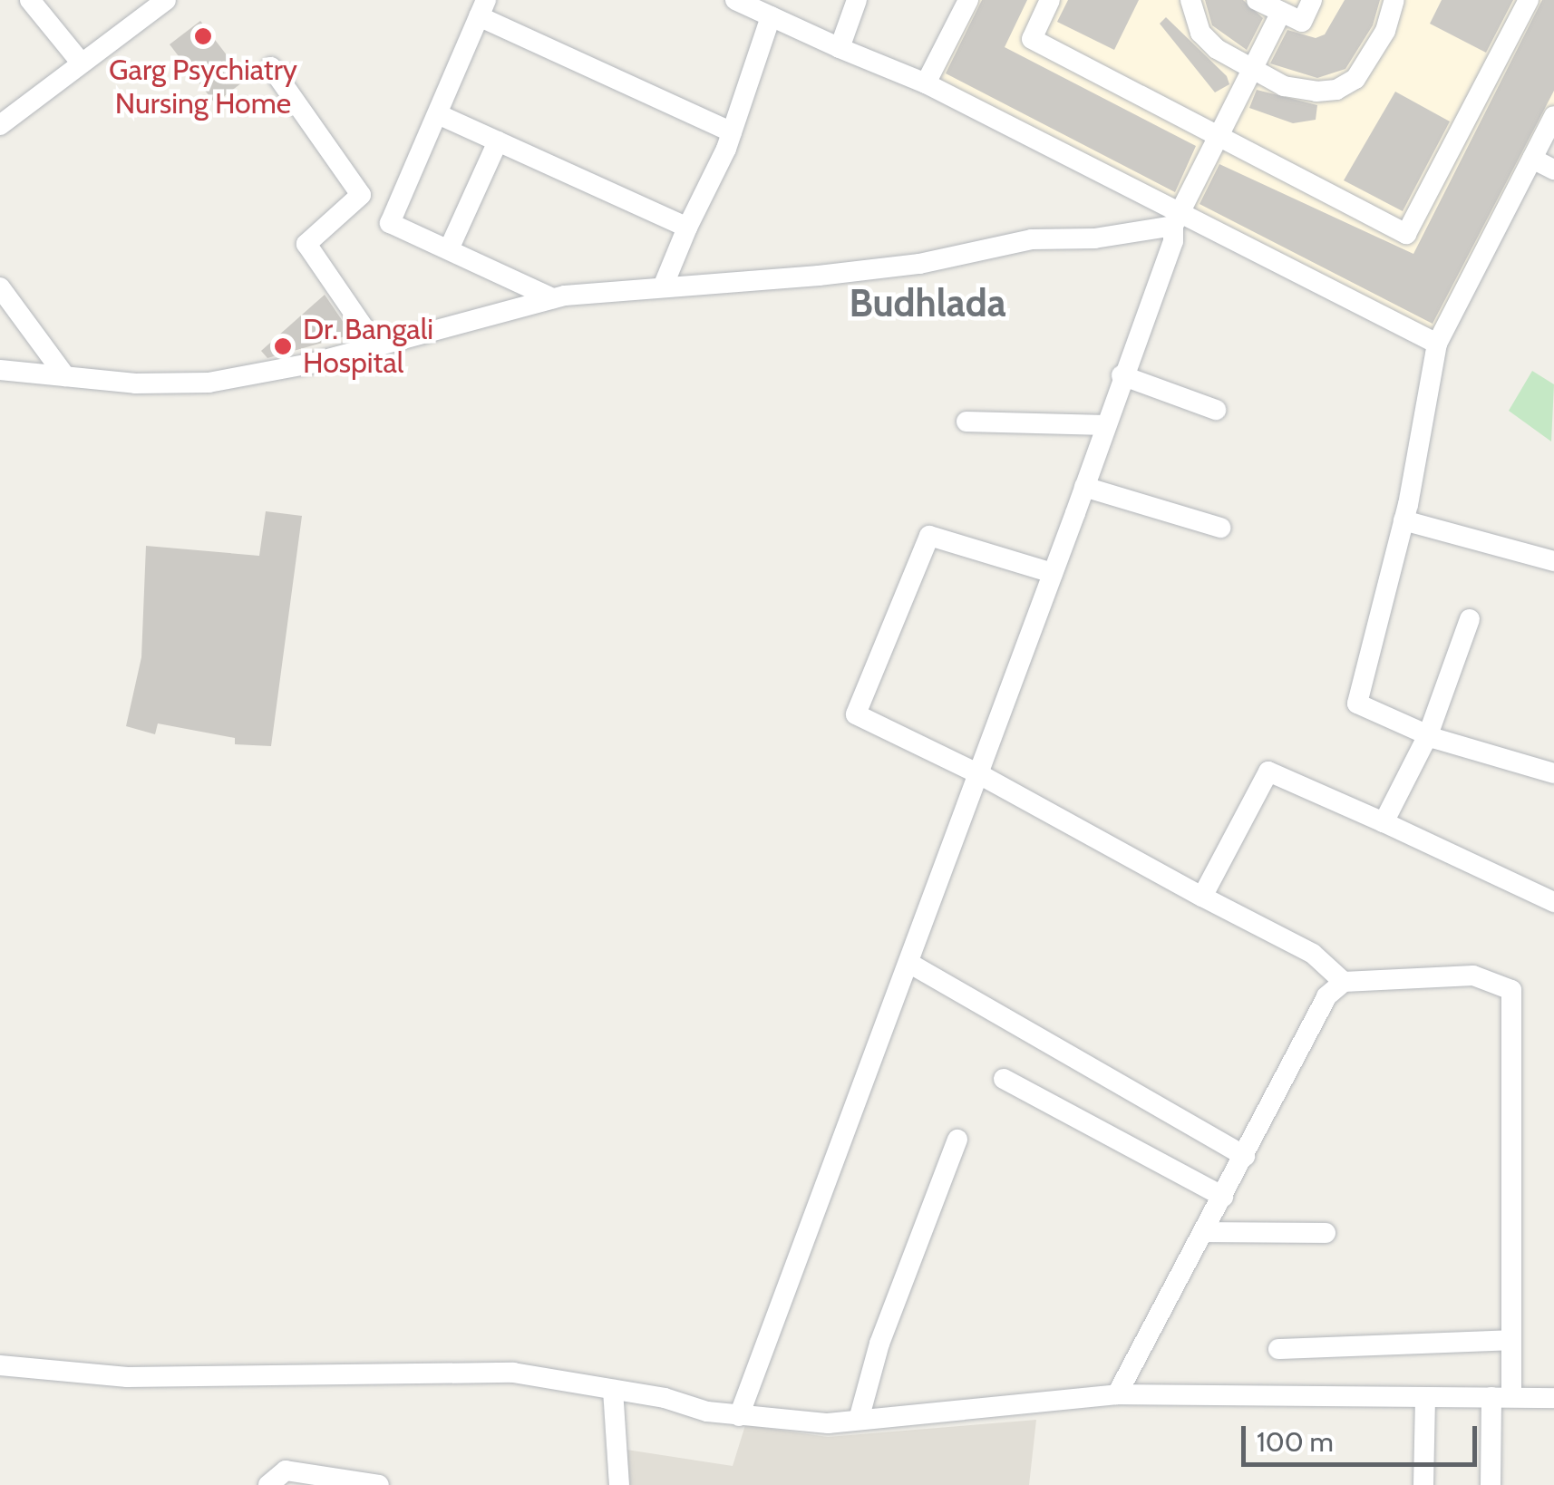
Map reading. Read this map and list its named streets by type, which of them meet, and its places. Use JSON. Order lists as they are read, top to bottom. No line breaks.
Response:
{"districts":["Budhlada"],"places":["Garg Psychiatry Nursing Home","Dr. Bangali Hospital"],"scale_bar":"100 m"}
